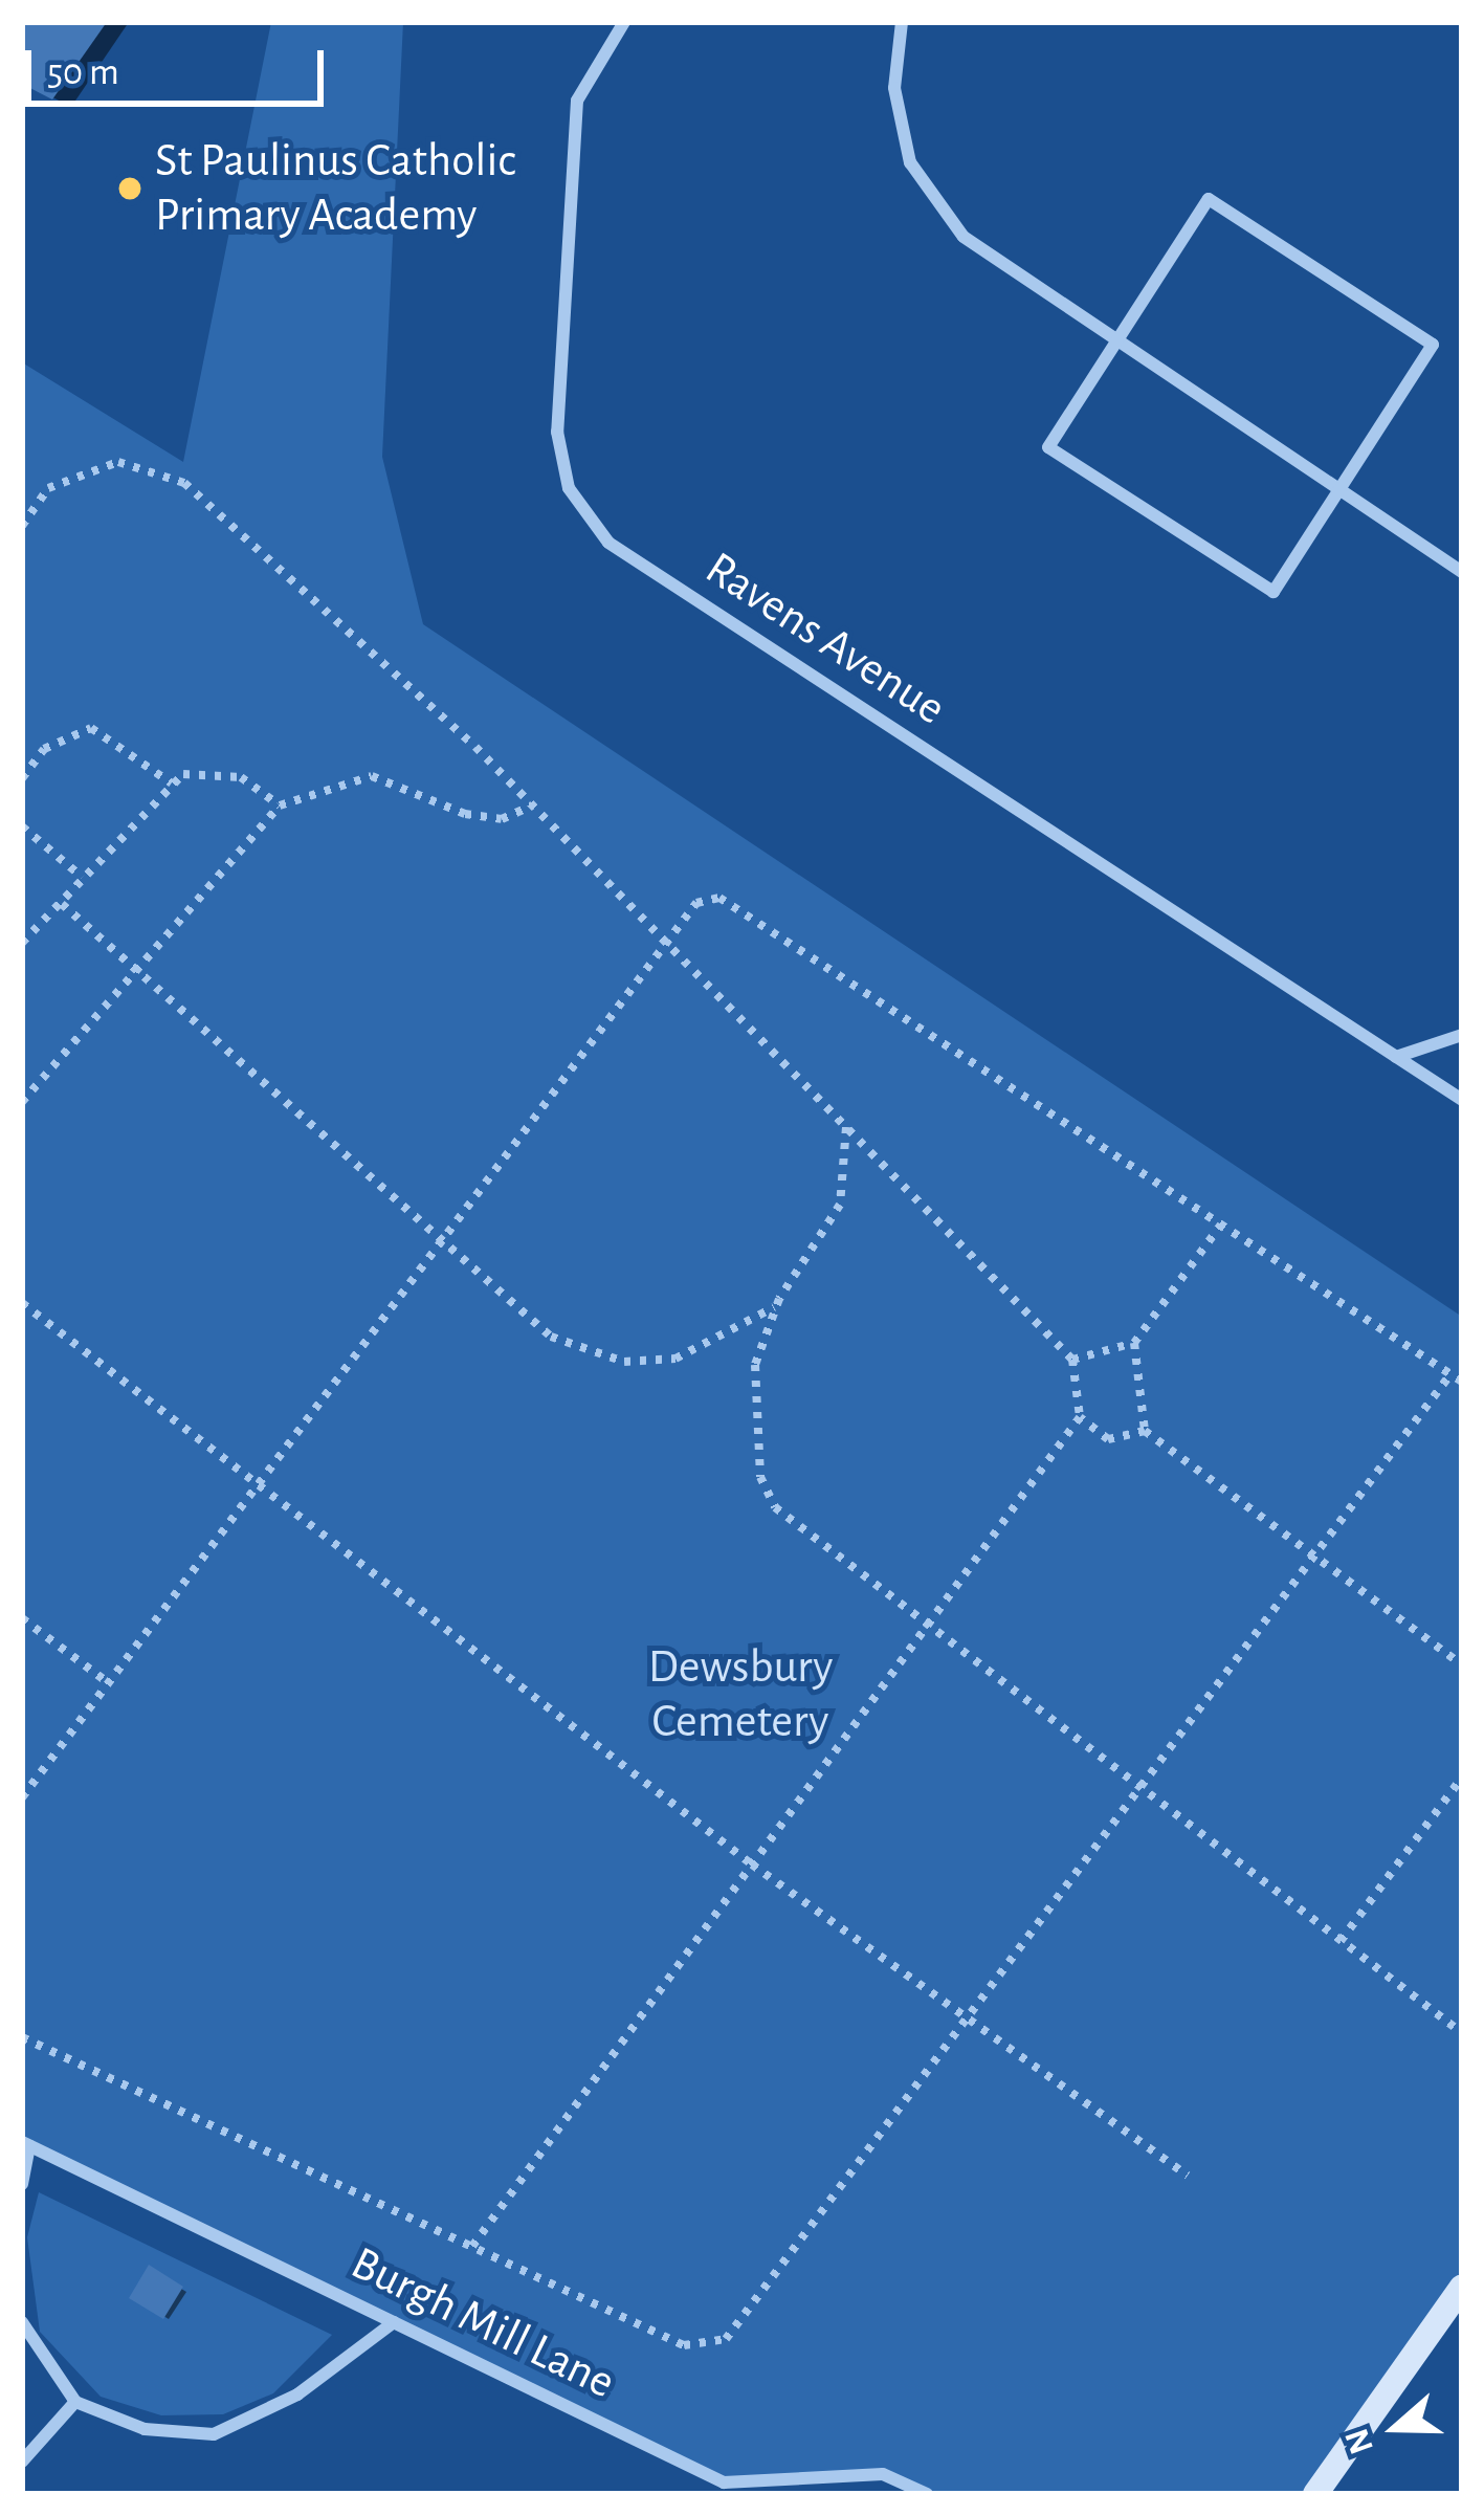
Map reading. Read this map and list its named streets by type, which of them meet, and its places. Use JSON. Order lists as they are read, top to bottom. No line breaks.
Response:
{"streets":{"street":["Ravens Avenue","Burgh Mill Lane"]},"parks":["Dewsbury Cemetery"],"places":["St Paulinus Catholic Primary Academy"],"scale_bar":"50 m","north":"left"}
